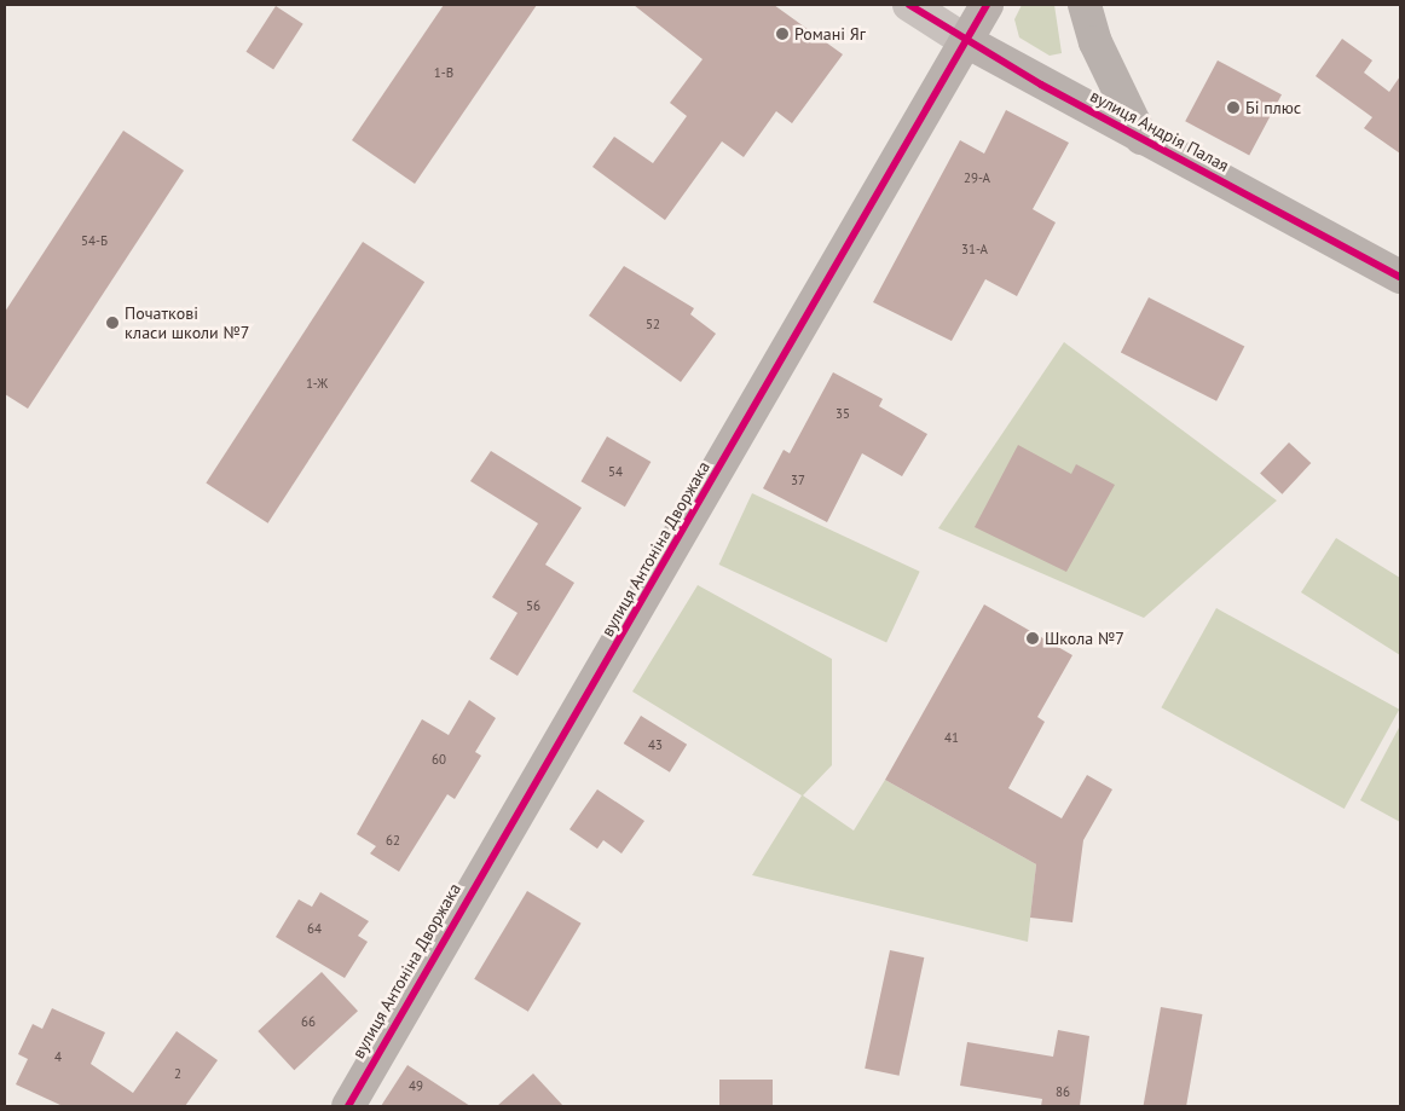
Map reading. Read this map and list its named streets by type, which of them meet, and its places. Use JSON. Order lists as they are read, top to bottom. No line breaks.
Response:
{"streets":{"street":["вулиця Андрія Палая","вулиця Антоніна Дворжака"]},"crossings":[["вулиця Андрія Палая","вулиця Антоніна Дворжака"]],"places":["Романі Яг","Бі плюс","Початкові класи школи №7","Школа №7"],"house_numbers":["1-В","29-А","54-Б","31-А","52","1-Ж","35","54","37","56","41","43","60","62","64","66","4","2","49","86"]}
